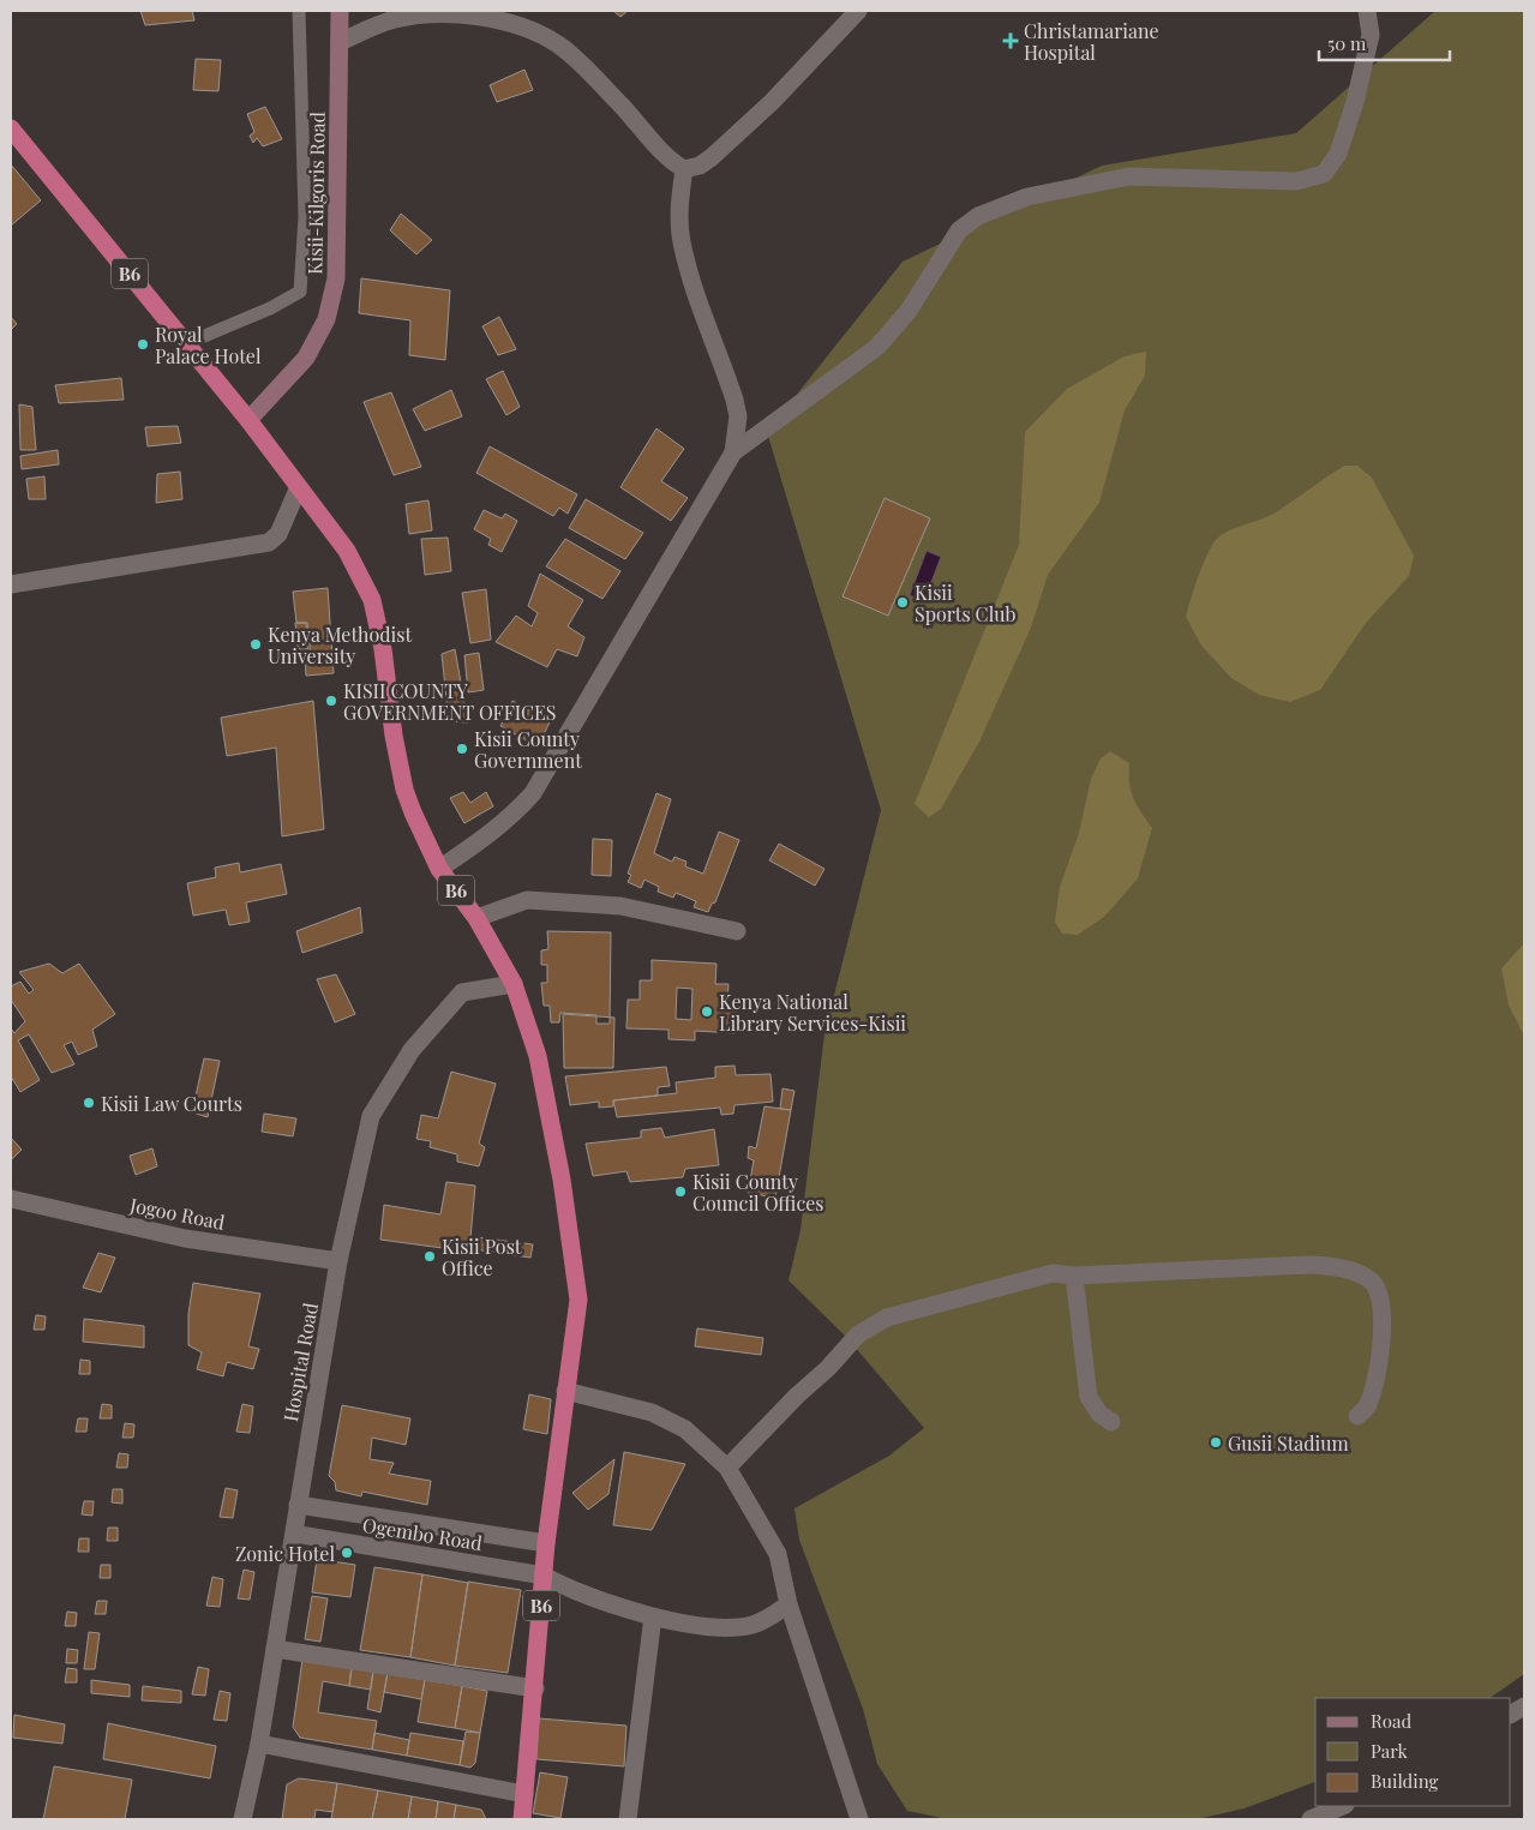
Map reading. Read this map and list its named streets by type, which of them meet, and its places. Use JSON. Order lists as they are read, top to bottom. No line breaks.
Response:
{"streets":{"highway":["B6"],"main road":["Kisii-Kilgoris Road"],"street":["Jogoo Road","Hospital Road","Ogembo Road"]},"crossings":[["Kisii-Kilgoris Road","B6"],["B6","Hospital Road"],["B6","Ogembo Road"],["Jogoo Road","Hospital Road"],["Hospital Road","Ogembo Road"]],"places":{"health":["Christamariane Hospital"],"other":["Royal Palace Hotel","Kisii Sports Club","Kenya Methodist University","KISII COUNTY GOVERNMENT OFFICES","Kisii County Government","Kenya National Library Services-Kisii","Kisii Law Courts","Kisii County Council Offices","Kisii Post Office","Gusii Stadium","Zonic Hotel"]},"legend":["Road","Park","Building"],"scale_bar":"50 m"}
